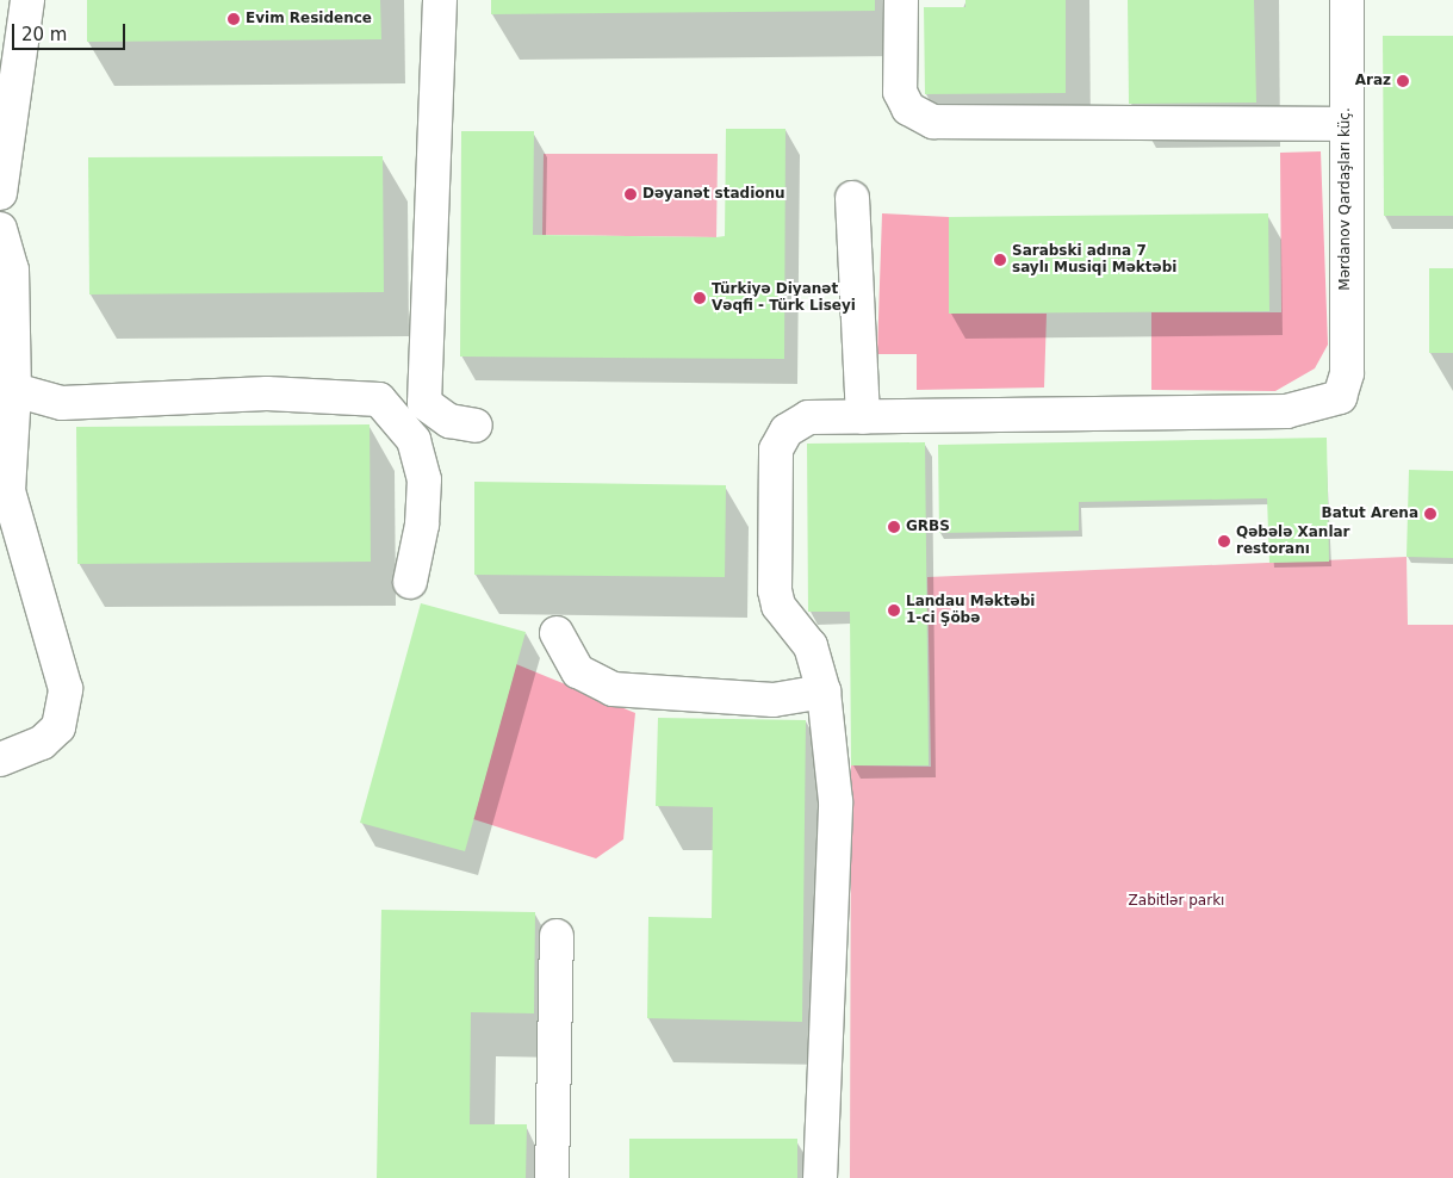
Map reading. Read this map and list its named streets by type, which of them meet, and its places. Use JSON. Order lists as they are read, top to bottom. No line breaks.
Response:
{"streets":{"street":["Mərdanov Qardaşları küç."]},"parks":["Zabitlər parkı"],"places":["Evim Residence","Araz","Dəyanət stadionu","Sarabski adına 7 saylı Musiqi Məktəbi","Türkiyə Diyanət Vəqfi - Türk Liseyi","Batut Arena","GRBS","Qəbələ Xanlar restoranı","Landau Məktəbi 1-ci Şöbə"],"scale_bar":"20 m"}
